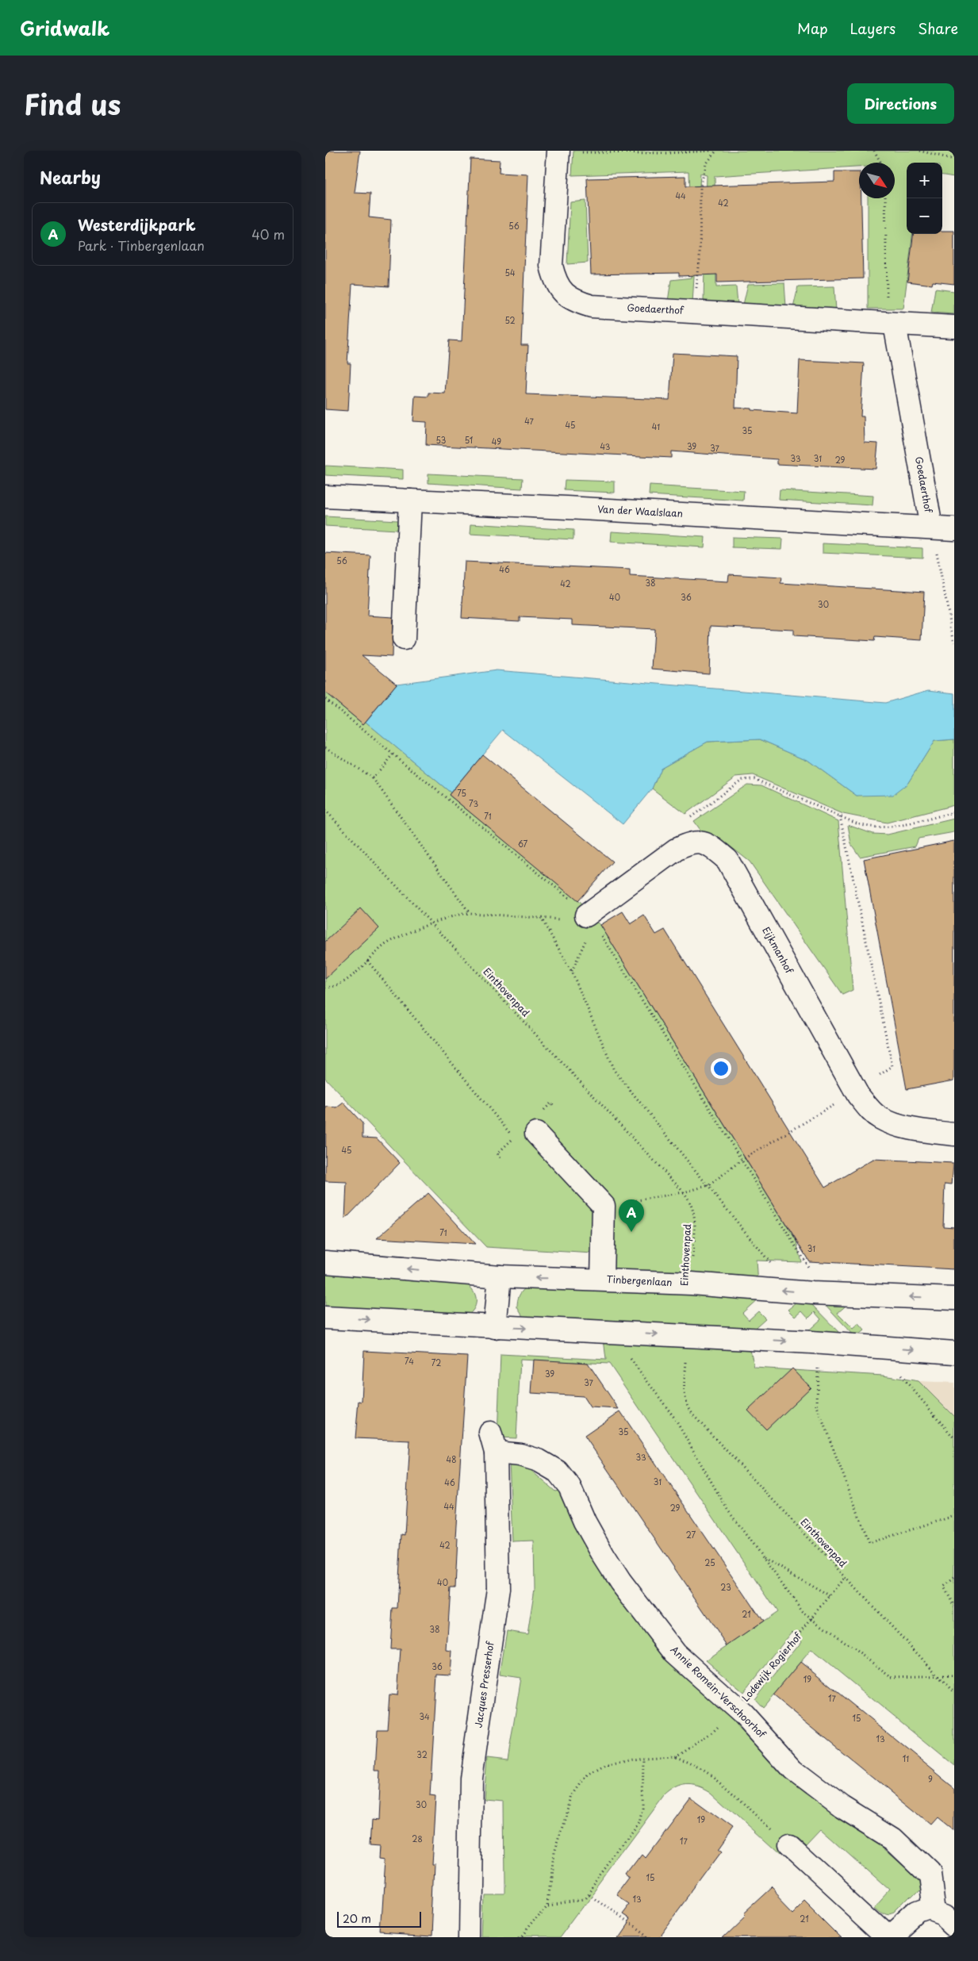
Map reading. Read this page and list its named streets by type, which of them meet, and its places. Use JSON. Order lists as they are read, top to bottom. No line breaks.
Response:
{"streets":{"street":["Goedaerthof","Van der Waalslaan","Eijkmanhof","Tinbergenlaan","Jacques Presserhof","Annie Romein-Verschoorhof"],"path":["Einthovenpad","Lodewijk Rogierhof"]},"crossings":[["Goedaerthof","Van der Waalslaan"],["Einthovenpad","Tinbergenlaan"],["Einthovenpad","Lodewijk Rogierhof"],["Lodewijk Rogierhof","Annie Romein-Verschoorhof"],["Jacques Presserhof","Annie Romein-Verschoorhof"]],"house_numbers":["44","42","56","54","52","47","45","41","35","53","51","49","43","39","37","33","31","29","56","46","38","42","40","36","30","75","73","71","67","45","71","31","74","72","39","37","35","33","48","31","46","44","29","27","42","25","40","23","21","38","36","19","17","34","15","13","32","11","9","30","19","28","17","15","13","21"],"scale_bar":"20 m","north":"bottom right","page":{"header":"Gridwalk","nav":["Map","Layers","Share"],"title":"Find us","buttons":"Directions","heading":"Nearby","map_buttons":["+","−"],"list":[{"mark":"A","name":"Westerdijkpark","note":"Park · Tinbergenlaan","value":"40 m"}],"pins":"A","scale":"20 m"}}
